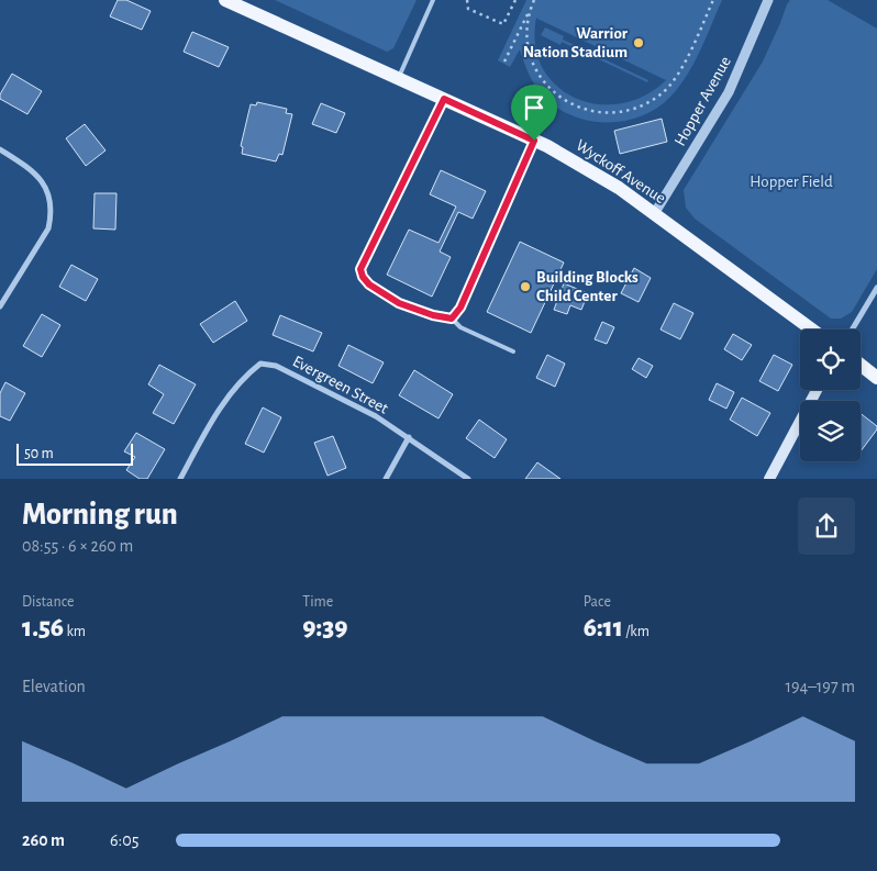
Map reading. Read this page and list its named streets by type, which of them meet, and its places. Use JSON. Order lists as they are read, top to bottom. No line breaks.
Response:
{"streets":{"main road":["Wyckoff Avenue"],"street":["Hopper Avenue","Evergreen Street"]},"crossings":[["Hopper Avenue","Wyckoff Avenue"]],"parks":["Hopper Field"],"places":["Warrior Nation Stadium","Building Blocks Child Center"],"scale_bar":"50 m","page":{"scale":"50 m","heading":["Morning run","08:55 · 6 × 260 m"],"stats":[["Distance","1.56 km"],["Time","9:39"],["Pace","6:11 /km"]],"chart":["Elevation","194–197 m"],"list":[{"name":"260 m","note":"6:05"}]}}
